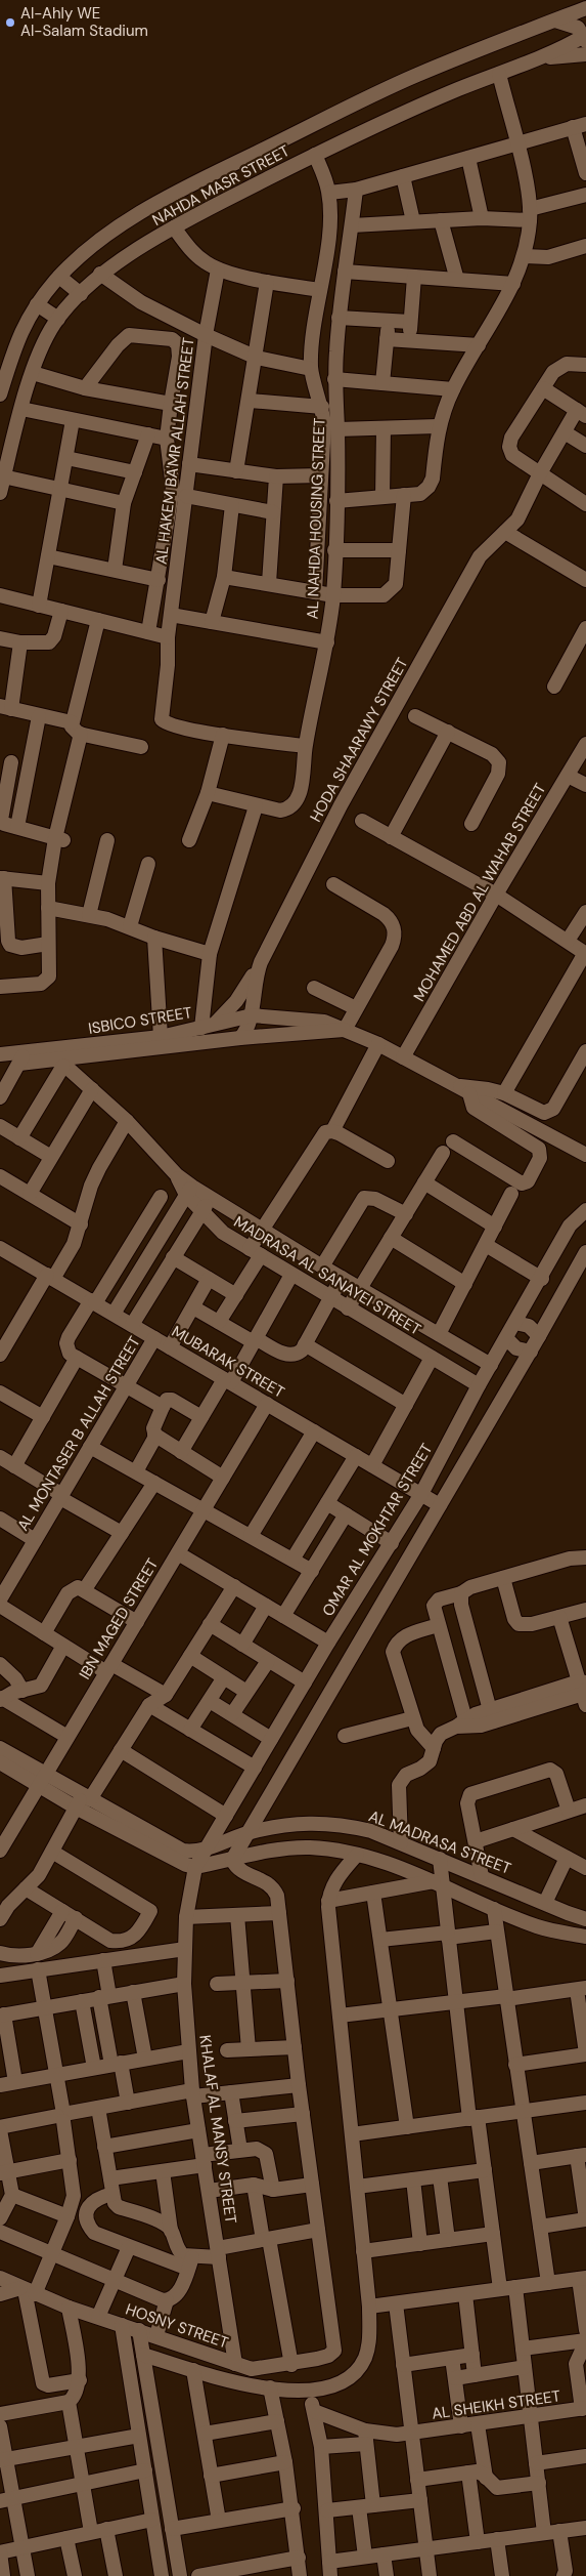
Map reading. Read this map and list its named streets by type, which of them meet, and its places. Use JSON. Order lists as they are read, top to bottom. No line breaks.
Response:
{"streets":{"street":["NAHDA MASR STREET","AL HAKEM BA'MR ALLAH STREET","AL NAHDA HOUSING STREET","HODA SHAARAWY STREET","MOHAMED ABD AL WAHAB STREET","ISBICO STREET","MADRASA AL SANAYEI STREET","MUBARAK STREET","AL MONTASER B ALLAH STREET","OMAR AL MOKHTAR STREET","IBN MAGED STREET","AL MADRASA STREET","KHALAF AL MANSY STREET","HOSNY STREET","AL SHEIKH STREET"]},"crossings":[["NAHDA MASR STREET","AL NAHDA HOUSING STREET"],["HODA SHAARAWY STREET","ISBICO STREET"],["MOHAMED ABD AL WAHAB STREET","ISBICO STREET"],["ISBICO STREET","MADRASA AL SANAYEI STREET"],["MADRASA AL SANAYEI STREET","OMAR AL MOKHTAR STREET"],["MUBARAK STREET","AL MONTASER B ALLAH STREET"],["MUBARAK STREET","OMAR AL MOKHTAR STREET"],["MUBARAK STREET","IBN MAGED STREET"],["OMAR AL MOKHTAR STREET","AL MADRASA STREET"],["OMAR AL MOKHTAR STREET","KHALAF AL MANSY STREET"],["IBN MAGED STREET","AL MADRASA STREET"],["AL MADRASA STREET","KHALAF AL MANSY STREET"],["KHALAF AL MANSY STREET","HOSNY STREET"]],"places":["Al-Ahly WE Al-Salam Stadium"]}
